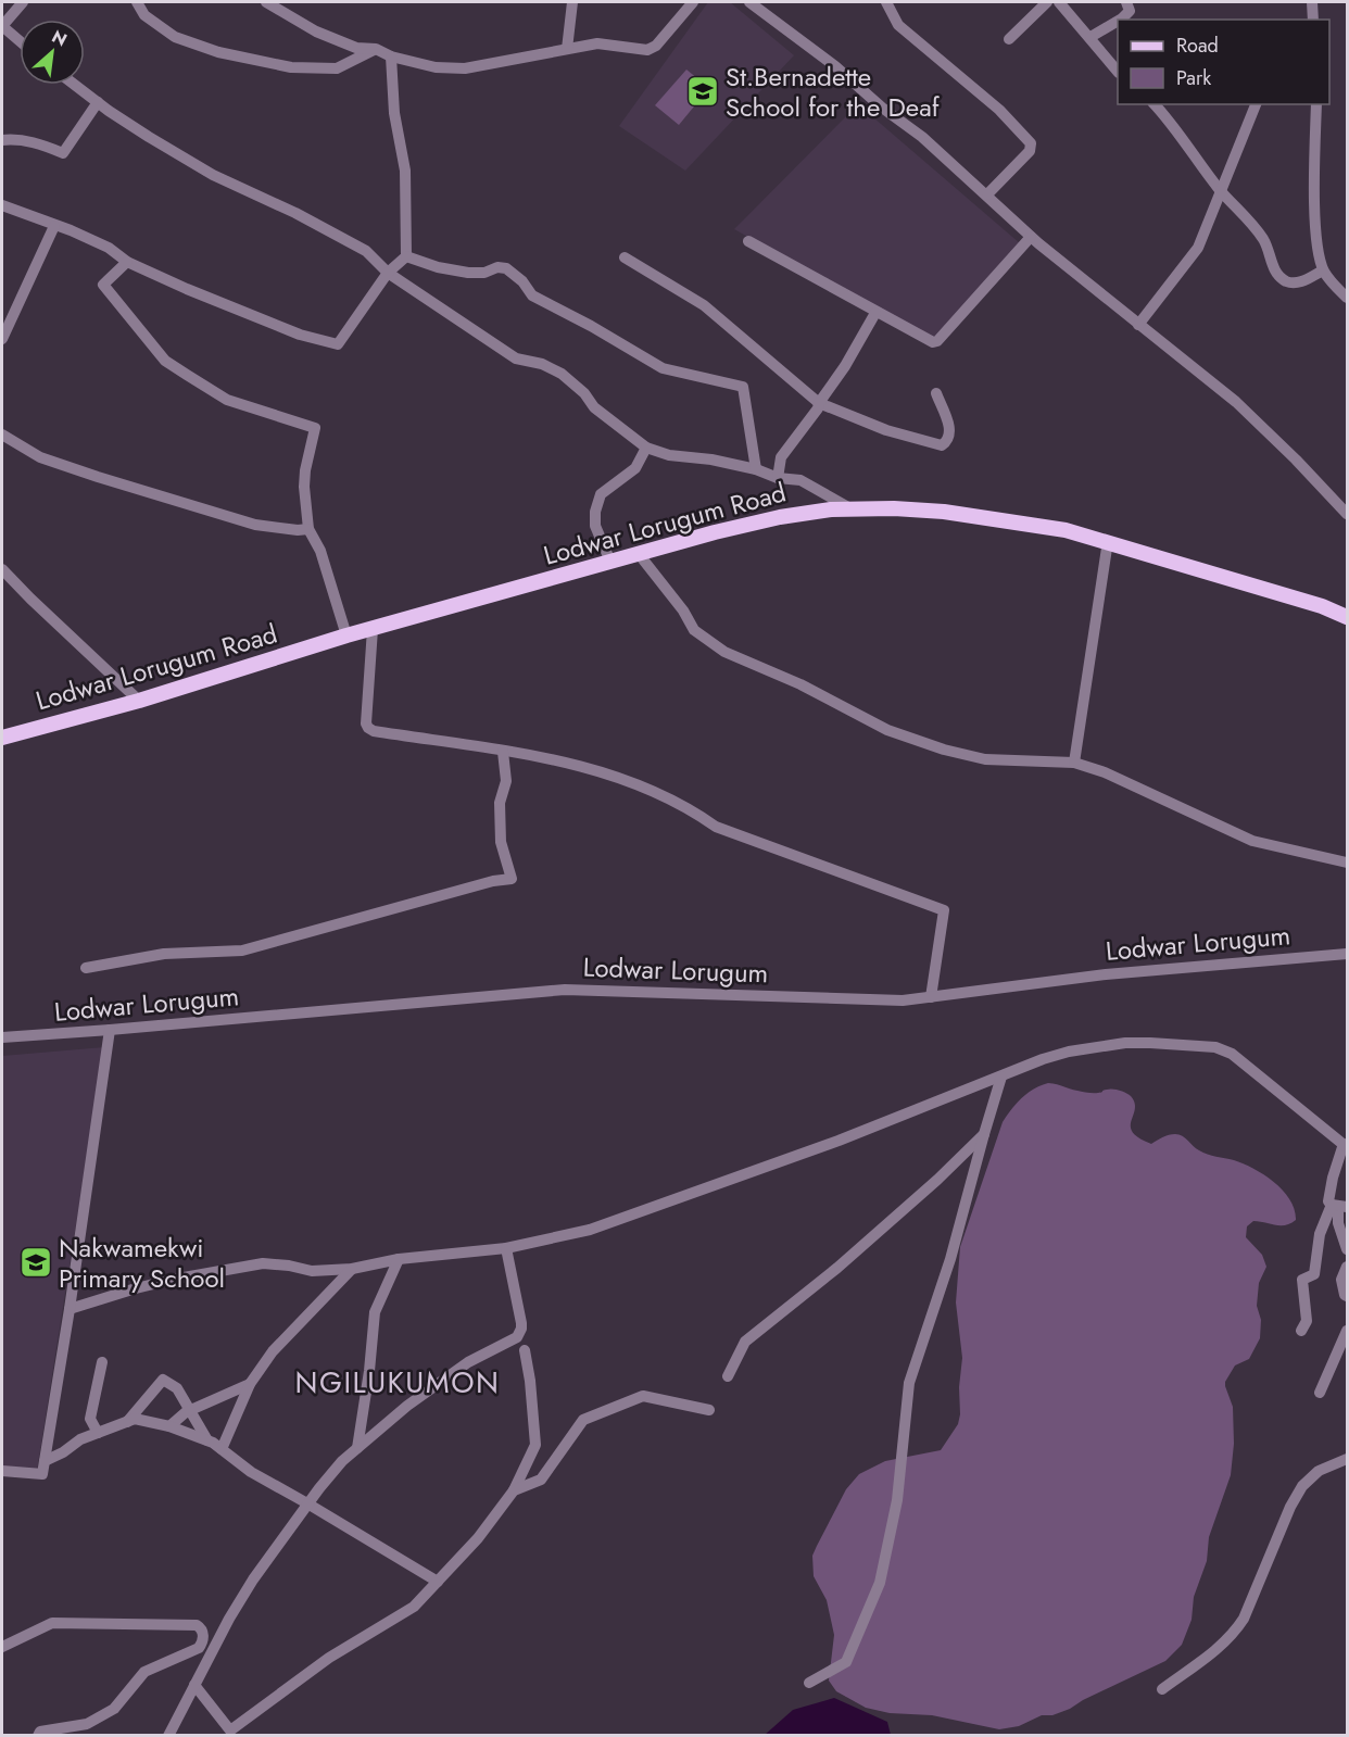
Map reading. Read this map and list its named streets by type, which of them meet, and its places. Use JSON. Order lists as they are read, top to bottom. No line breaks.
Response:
{"streets":{"main road":["Lodwar Lorugum Road"],"street":["Lodwar Lorugum"]},"districts":["NGILUKUMON"],"places":{"school or university":["St.Bernadette School for the Deaf","Nakwamekwi Primary School"]},"legend":["Road","Park"],"north":"top right"}
